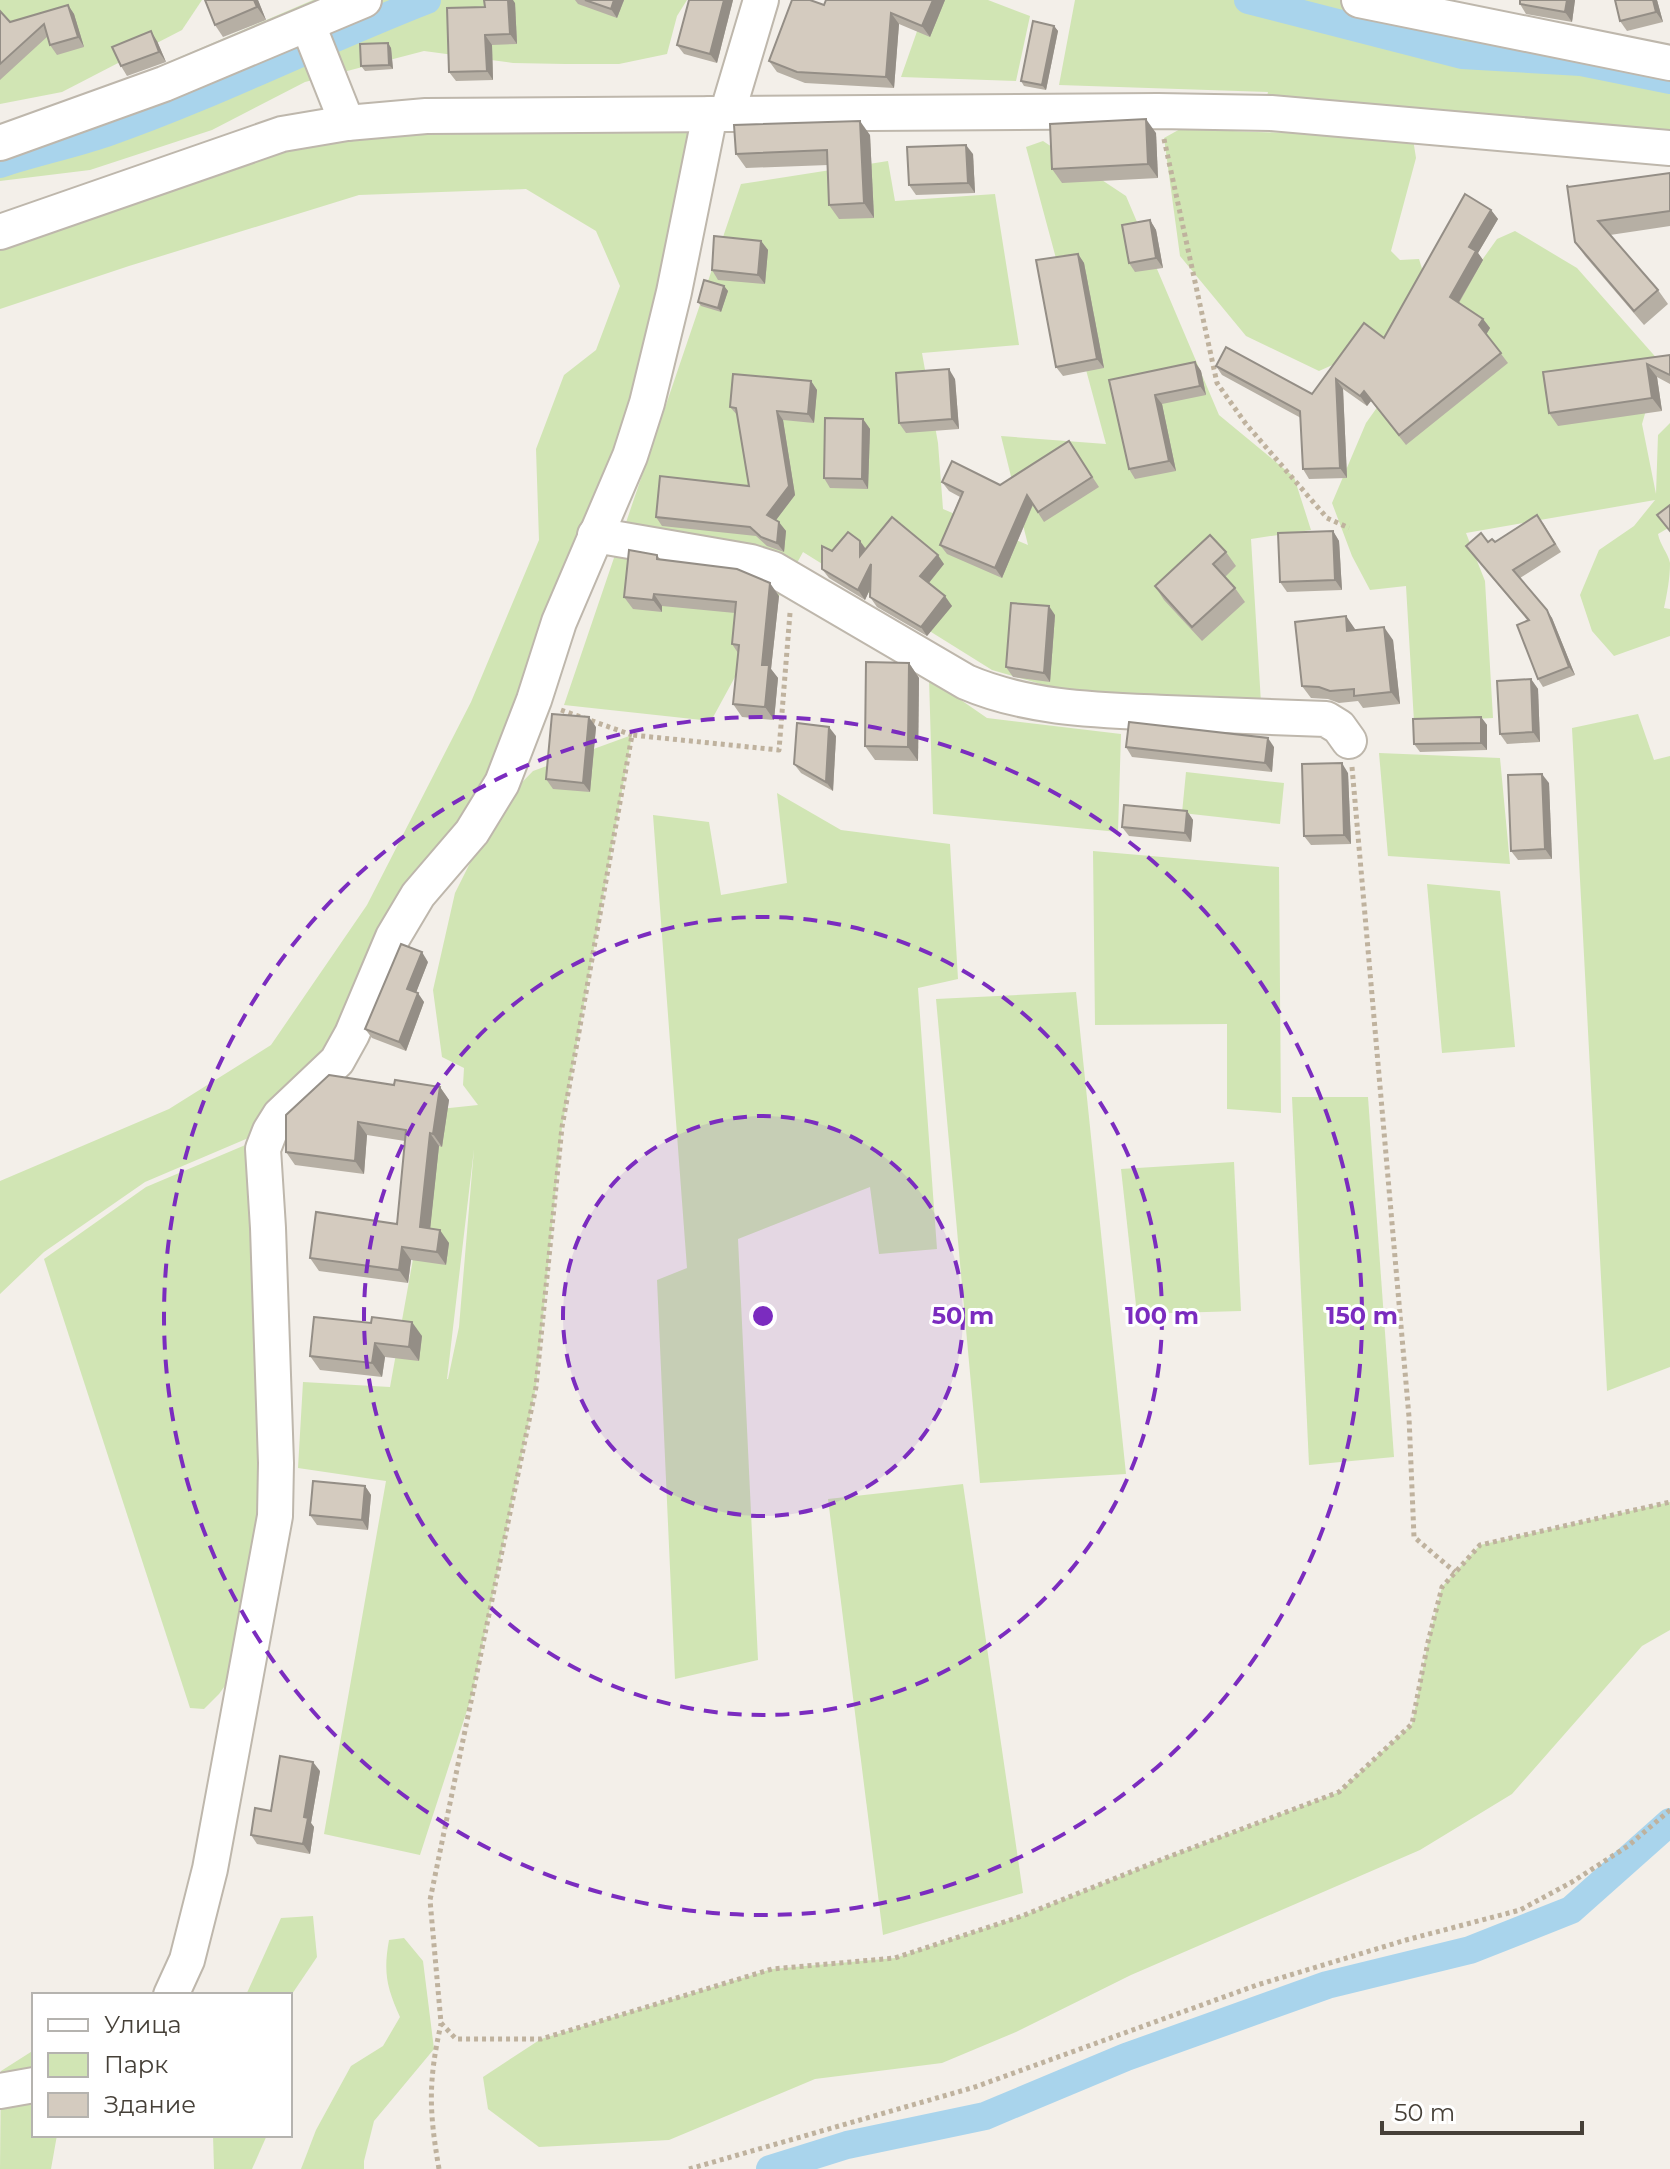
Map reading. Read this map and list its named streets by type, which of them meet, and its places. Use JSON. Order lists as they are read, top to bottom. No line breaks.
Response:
{"legend":["Улица","Парк","Здание"],"scale_bar":"50 m","rings":["50 m","100 m","150 m"]}
